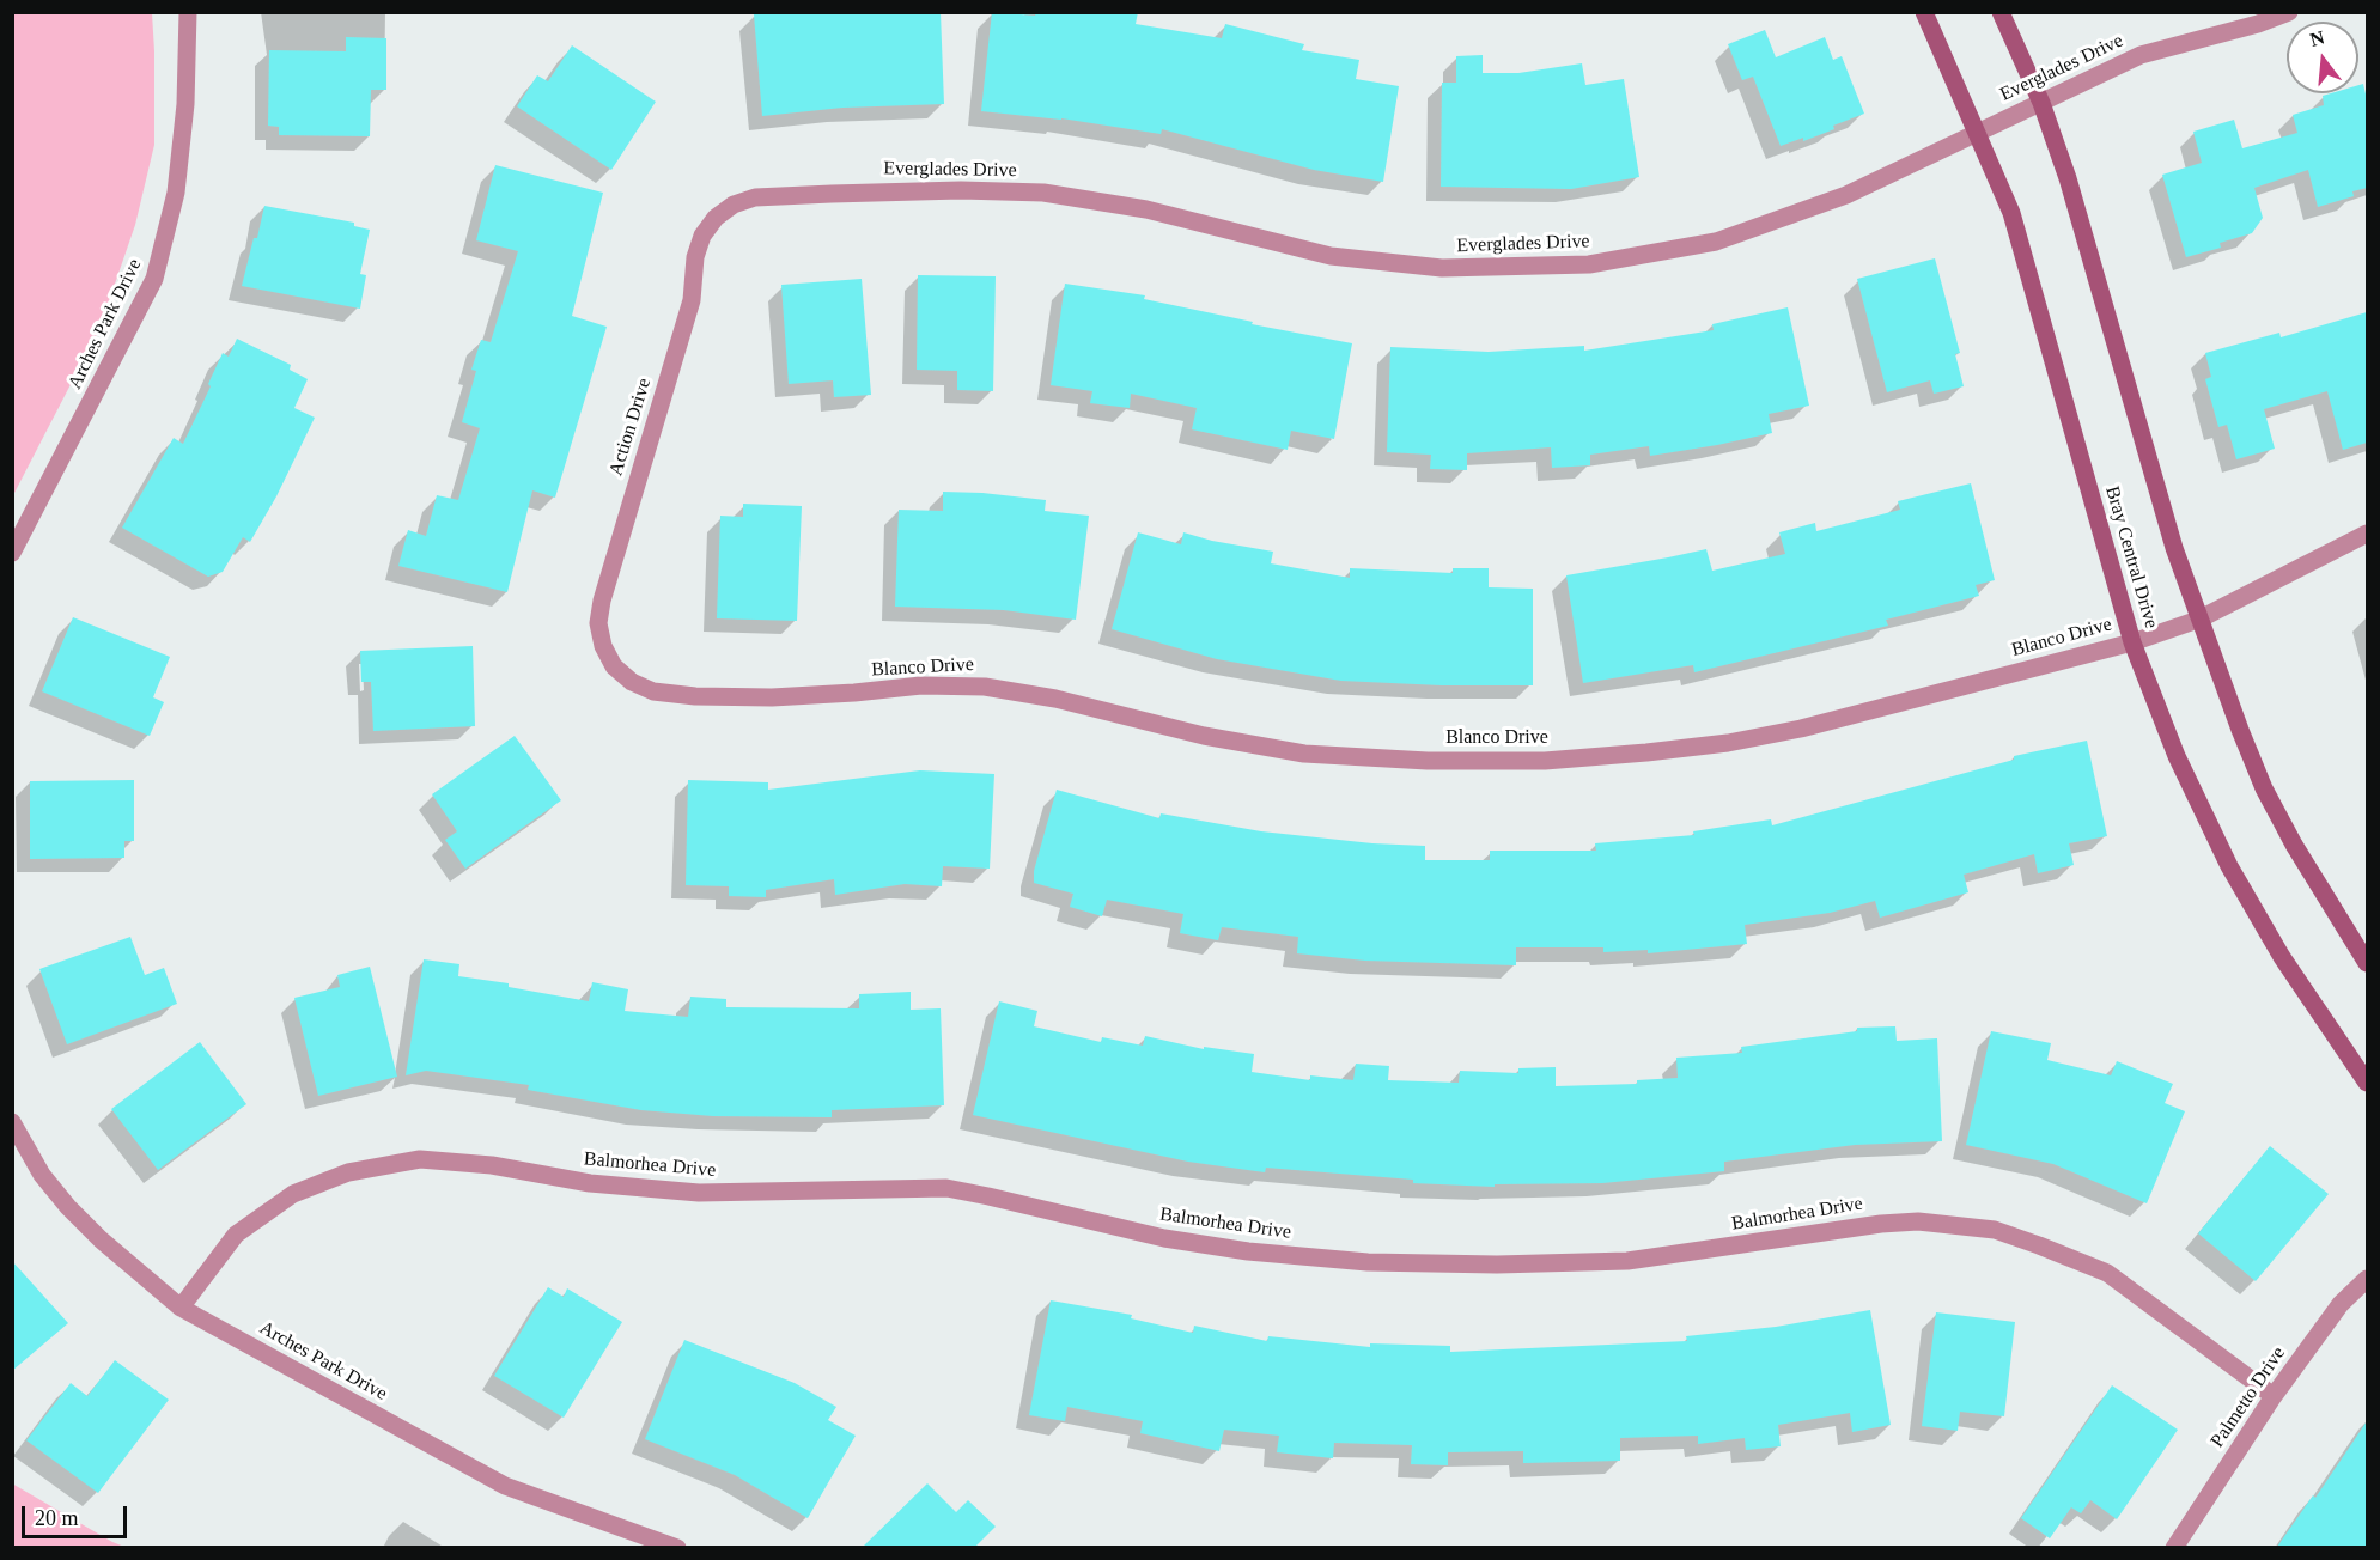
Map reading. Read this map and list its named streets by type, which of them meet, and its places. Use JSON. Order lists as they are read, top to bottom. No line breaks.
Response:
{"streets":{"street":["Everglades Drive","Arches Park Drive","Action Drive","Bray Central Drive","Blanco Drive","Balmorhea Drive","Palmetto Drive"]},"crossings":[["Everglades Drive","Action Drive"],["Everglades Drive","Bray Central Drive"],["Arches Park Drive","Balmorhea Drive"],["Action Drive","Blanco Drive"],["Bray Central Drive","Blanco Drive"],["Balmorhea Drive","Palmetto Drive"]],"scale_bar":"20 m","north":"top"}
